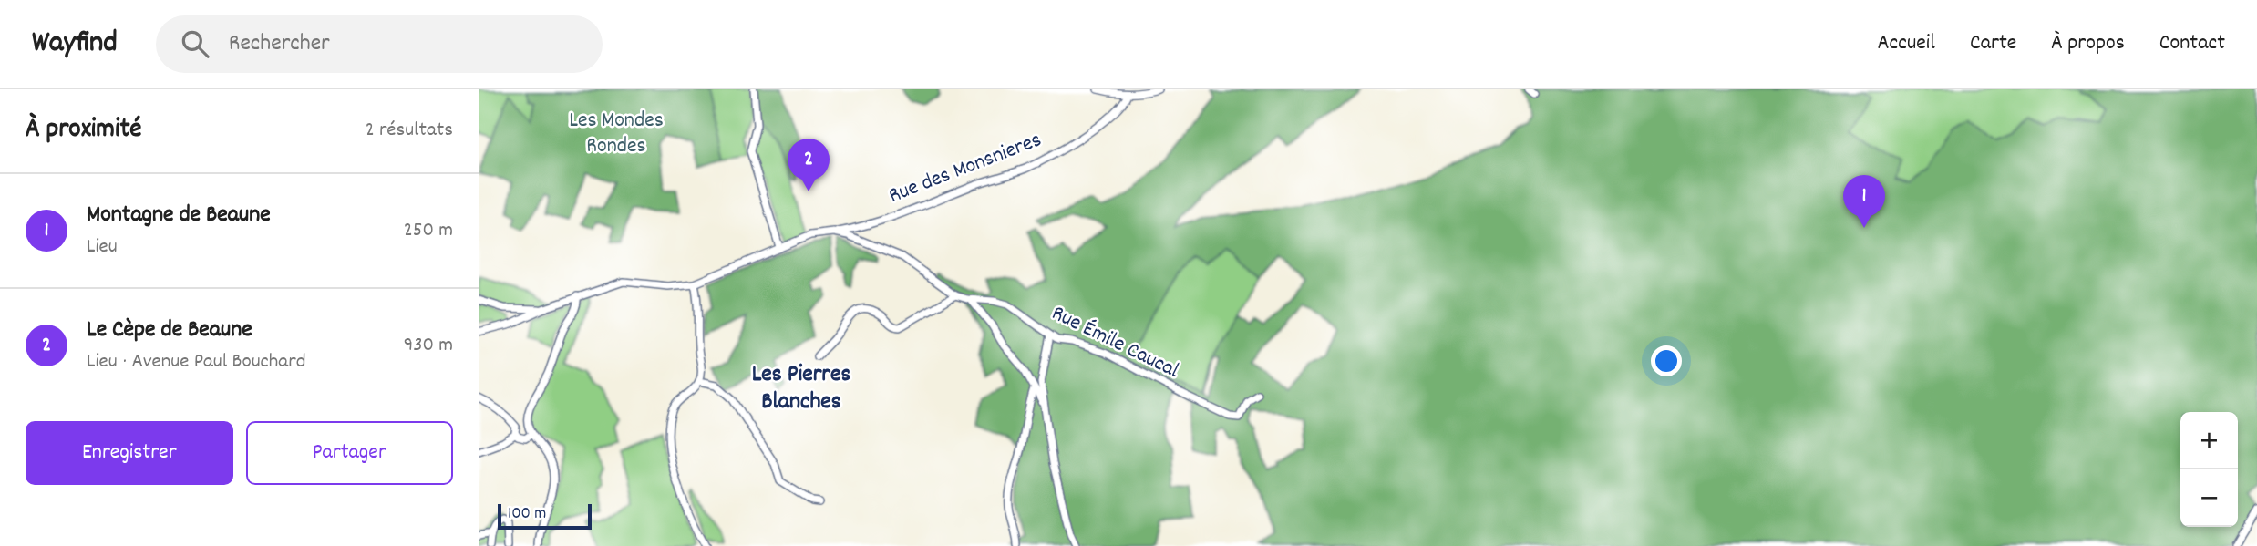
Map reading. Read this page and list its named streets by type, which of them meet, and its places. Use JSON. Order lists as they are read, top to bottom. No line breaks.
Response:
{"streets":{"street":["Rue des Monsnieres","Rue Émile Caucal"]},"districts":["Les Pierres Blanches"],"parks":["Les Mondes Rondes"],"scale_bar":"100 m","page":{"header":"Wayfind","search":"Rechercher","nav":["Accueil","Carte","À propos","Contact"],"heading":["À proximité","2 résultats"],"pins":["2","1"],"list":[{"mark":"1","name":"Montagne de Beaune","note":"Lieu","value":"250 m"},{"mark":"2","name":"Le Cèpe de Beaune","note":"Lieu · Avenue Paul Bouchard","value":"930 m"}],"buttons":["Enregistrer","Partager"],"map_buttons":["+","−"],"scale":"100 m"}}
